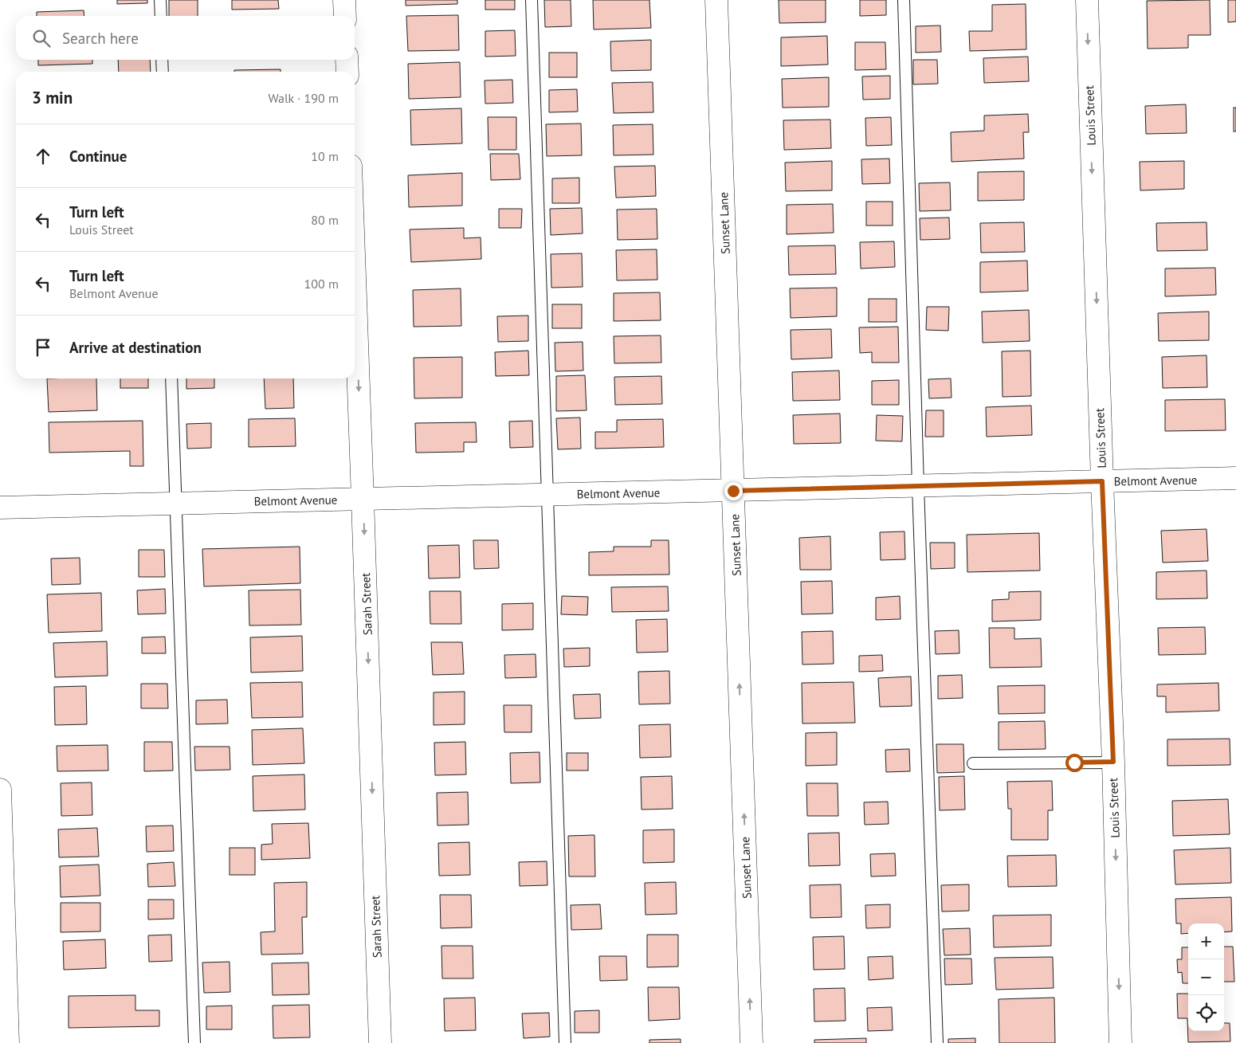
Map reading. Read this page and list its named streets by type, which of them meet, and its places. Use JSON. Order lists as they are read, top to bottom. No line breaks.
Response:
{"streets":{"street":["Louis Street","Sunset Lane","Belmont Avenue","Sarah Street"]},"crossings":[["Louis Street","Belmont Avenue"],["Sunset Lane","Belmont Avenue"],["Belmont Avenue","Sarah Street"]],"one_way":["Louis Street","Sunset Lane","Sarah Street"],"page":{"search":"Search here","heading":["3 min","Walk · 190 m"],"list":[["Continue","10 m"],["Turn left","Louis Street","80 m"],["Turn left","Belmont Avenue","100 m"],"Arrive at destination"],"map_buttons":["+","−"]}}
